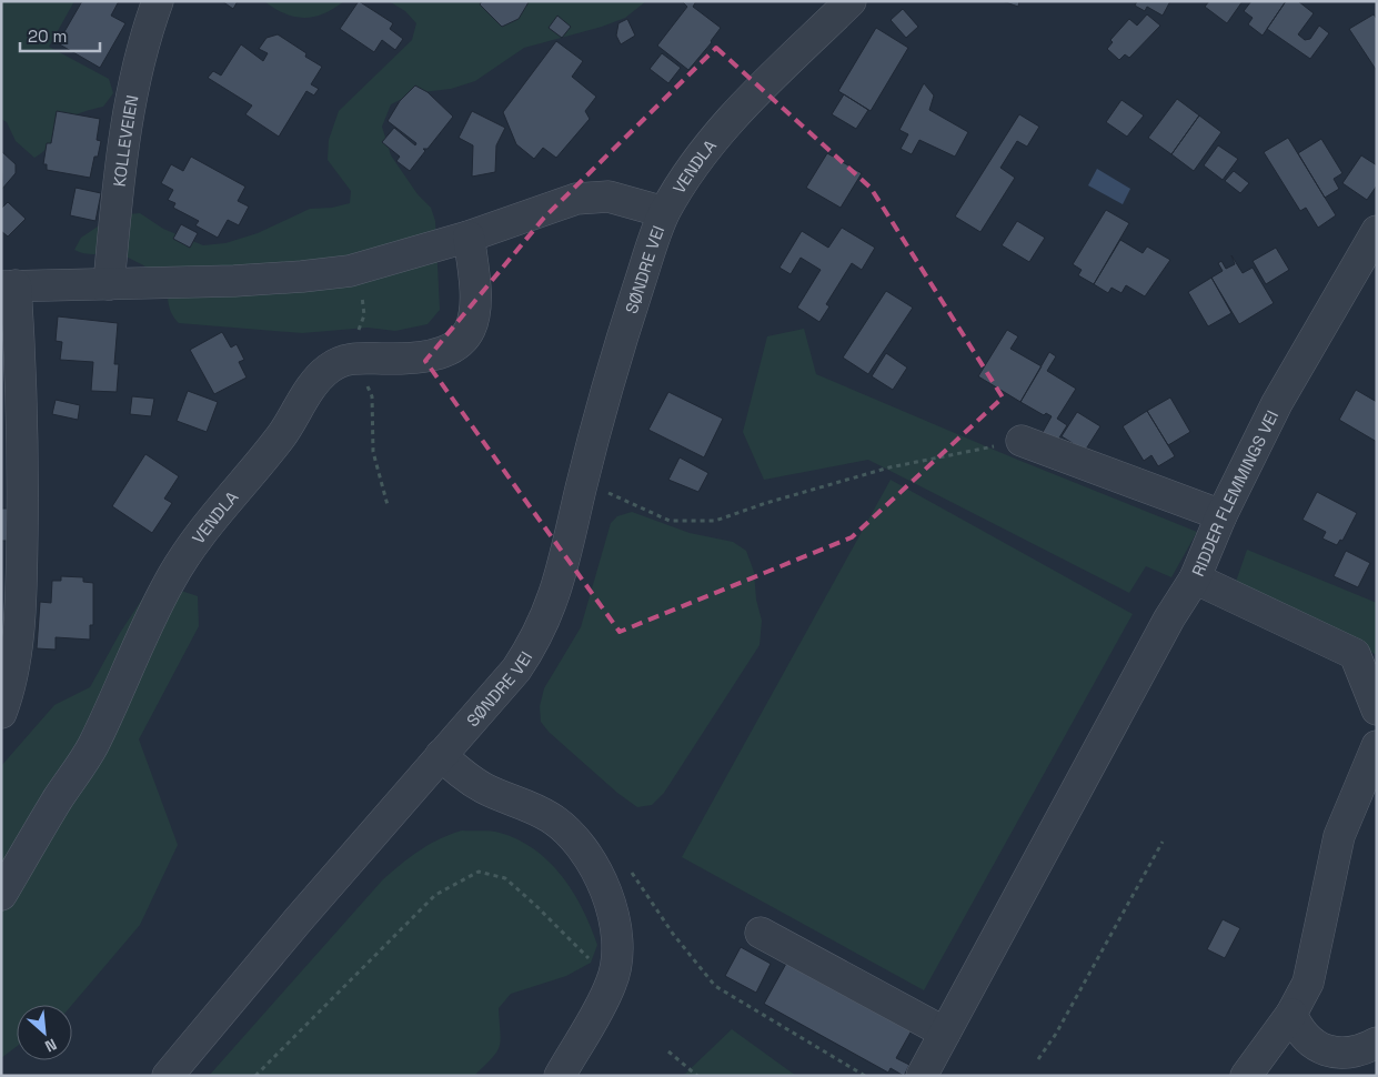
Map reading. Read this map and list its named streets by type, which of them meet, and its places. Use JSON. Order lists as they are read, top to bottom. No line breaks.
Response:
{"streets":{"street":["KOLLEVEIEN","VENDLA","SØNDRE VEI","RIDDER FLEMMINGS VEI"]},"crossings":[["KOLLEVEIEN","VENDLA"],["VENDLA","SØNDRE VEI"]],"scale_bar":"20 m","north":"bottom right"}
